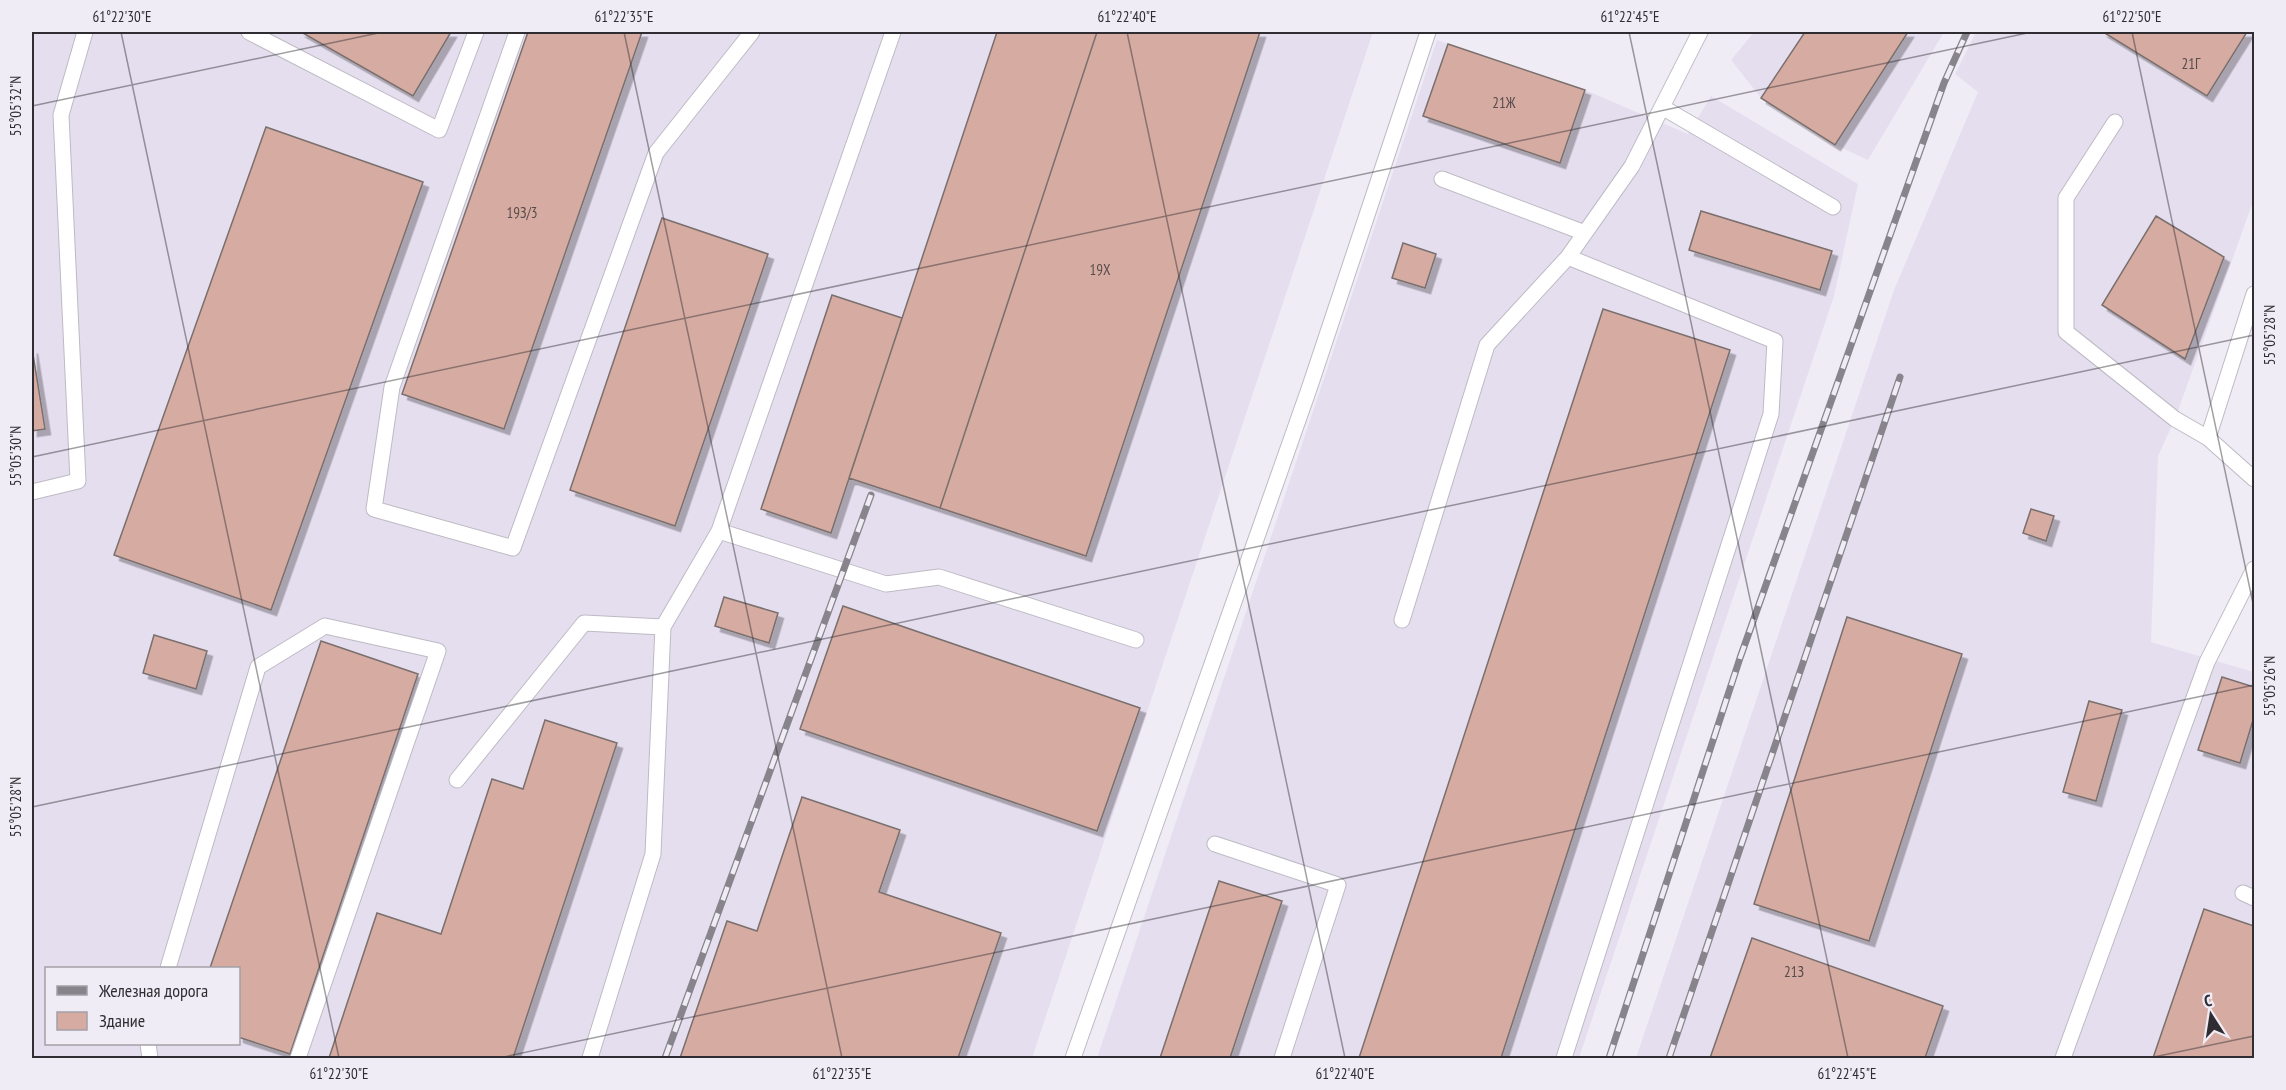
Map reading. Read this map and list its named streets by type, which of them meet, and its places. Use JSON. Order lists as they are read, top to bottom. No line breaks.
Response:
{"house_numbers":["21Г","21Ж","19З/3","19Х","21З"],"legend":["Железная дорога","Здание"],"north":"top","coordinates":["61°22'30\"E","61°22'35\"E","61°22'40\"E","61°22'45\"E","61°22'50\"E","55°05'32\"N","55°05'28\"N","55°05'30\"N","55°05'26\"N"]}
